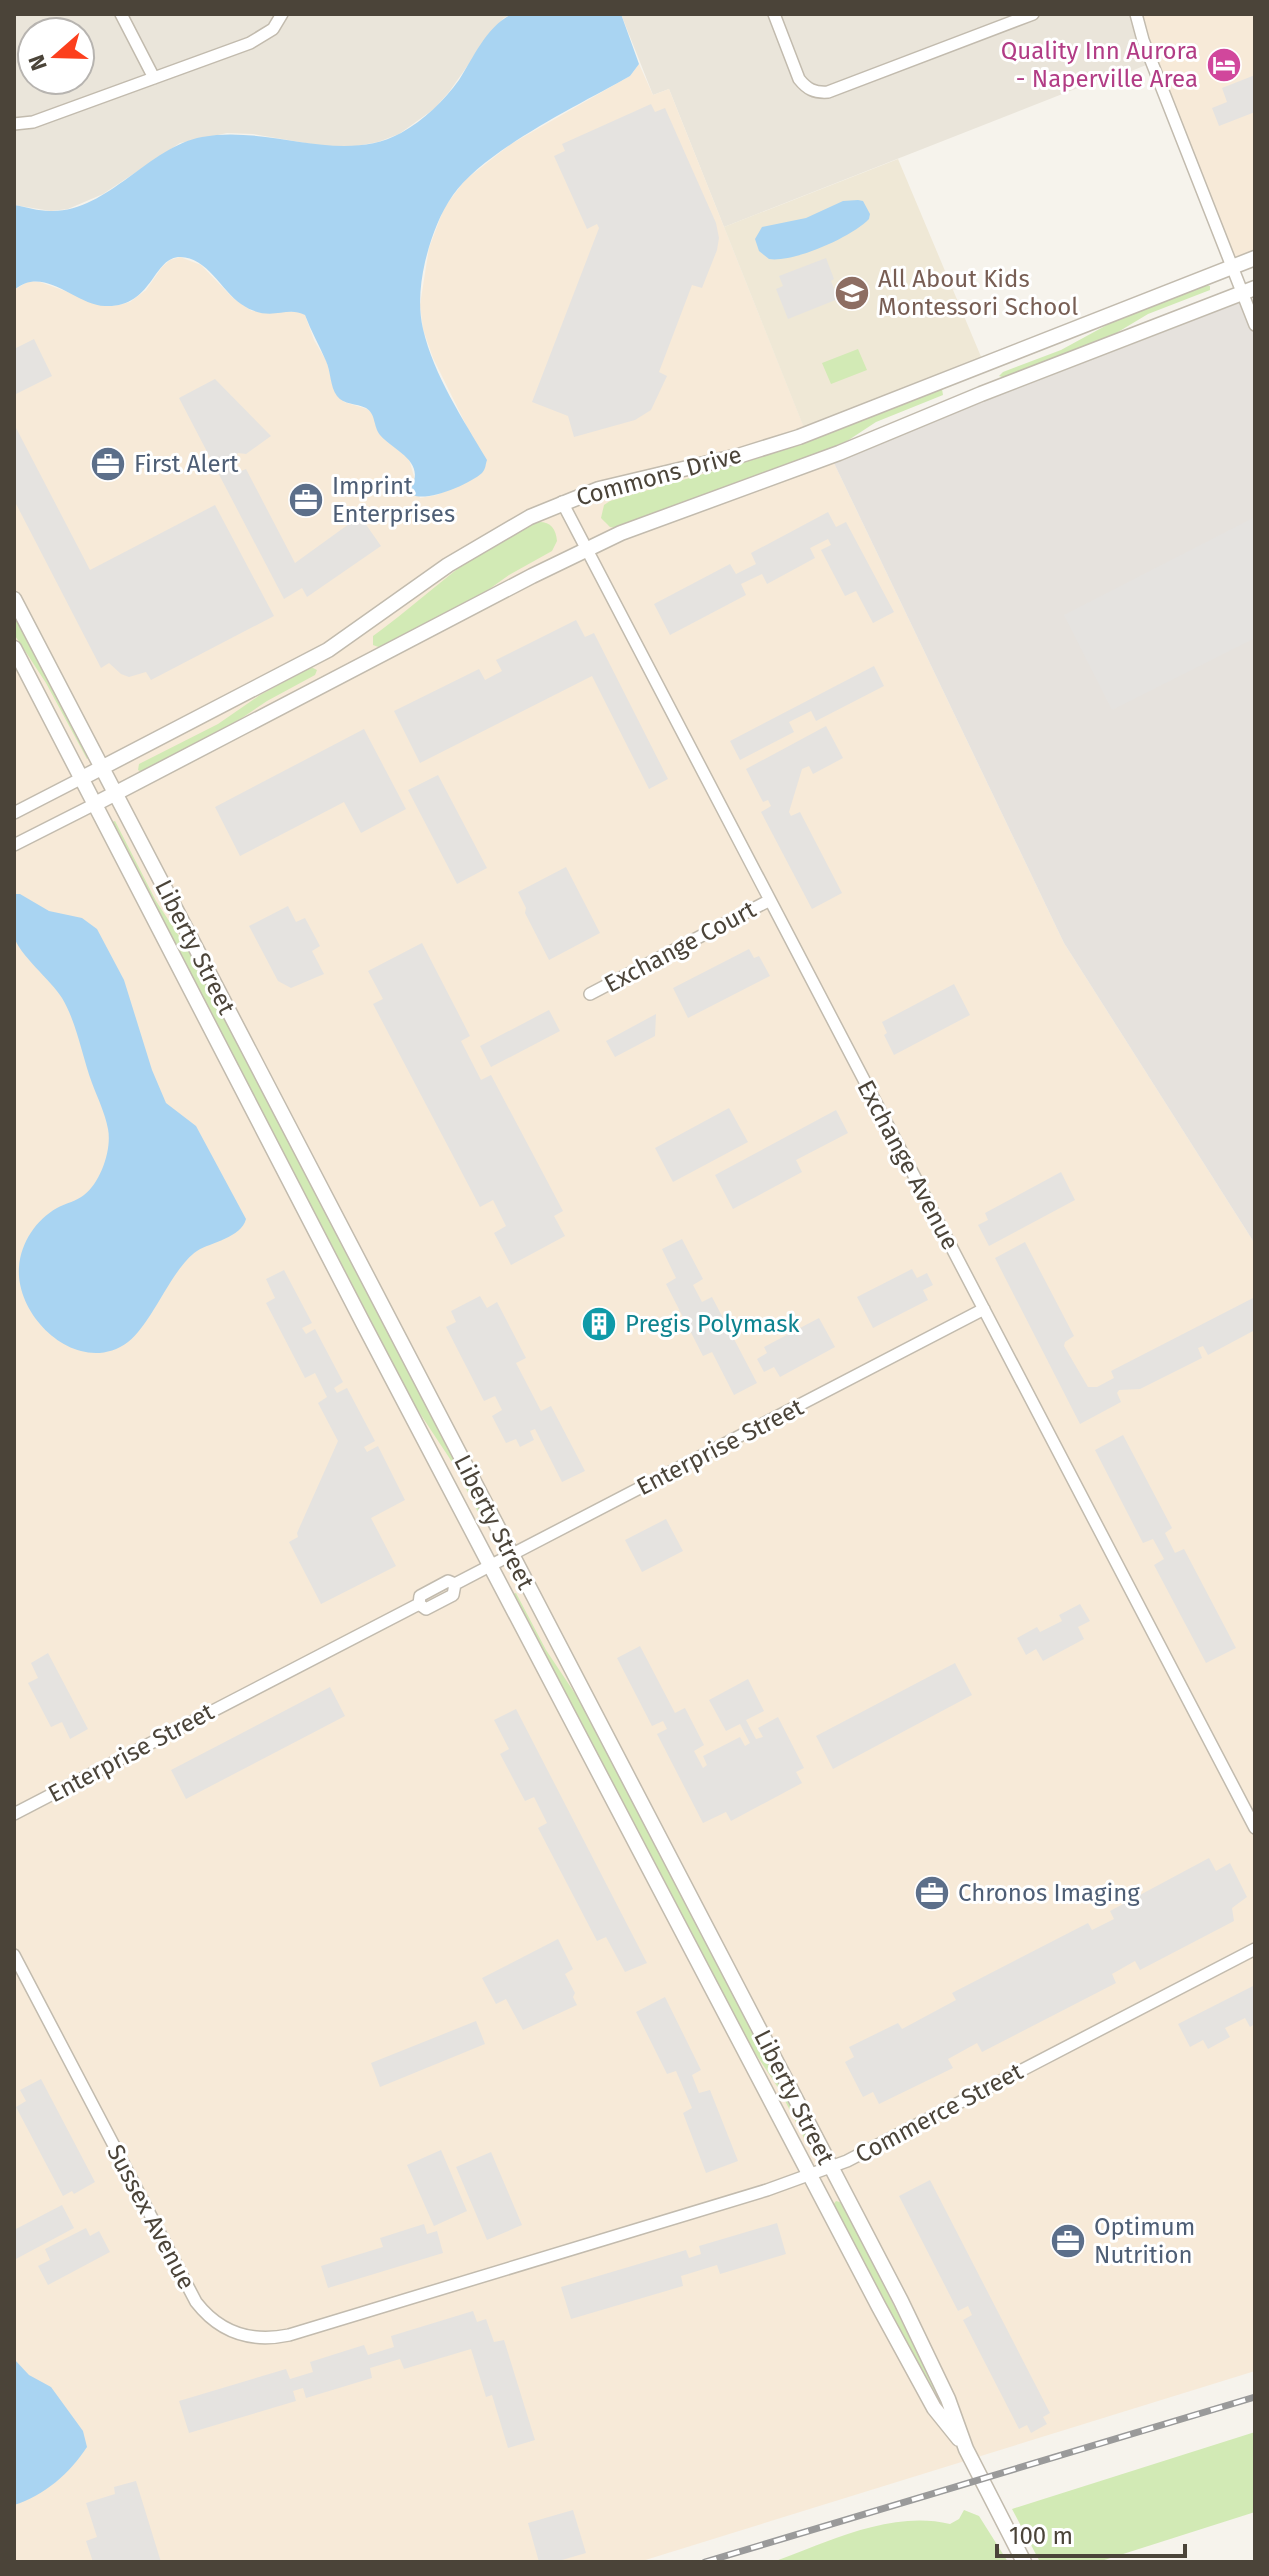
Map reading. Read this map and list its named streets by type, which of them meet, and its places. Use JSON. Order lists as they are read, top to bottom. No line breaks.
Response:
{"streets":{"street":["Commons Drive","Liberty Street","Exchange Court","Exchange Avenue","Enterprise Street","Commerce Street","Sussex Avenue"]},"crossings":[["Commons Drive","Liberty Street"],["Commons Drive","Exchange Avenue"],["Liberty Street","Enterprise Street"],["Liberty Street","Commerce Street"],["Exchange Court","Exchange Avenue"],["Exchange Avenue","Enterprise Street"],["Commerce Street","Sussex Avenue"]],"places":{"hotel":["Quality Inn Aurora - Naperville Area"],"school or university":["All About Kids Montessori School"],"office":["First Alert","Imprint Enterprises","Chronos Imaging","Optimum Nutrition"],"building":["Pregis Polymask"]},"scale_bar":"100 m","north":"left"}
